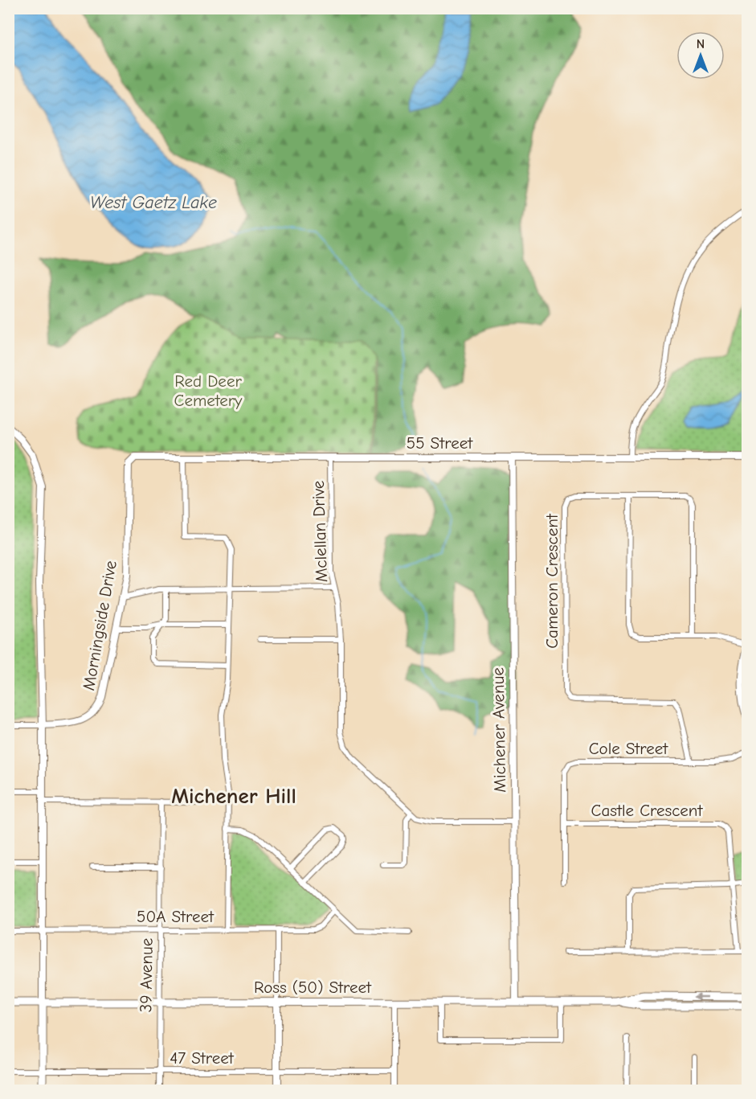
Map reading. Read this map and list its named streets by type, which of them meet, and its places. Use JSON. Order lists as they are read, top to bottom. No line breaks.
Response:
{"streets":{"main road":["Ross (50) Street"],"street":["55 Street","Mclellan Drive","Cameron Crescent","Morningside Drive","Michener Avenue","Cole Street","Castle Crescent","50A Street","39 Avenue","47 Street"]},"crossings":[["55 Street","Mclellan Drive"],["55 Street","Morningside Drive"],["55 Street","Michener Avenue"],["Cameron Crescent","Cole Street"],["Michener Avenue","Ross (50) Street"],["Cole Street","Castle Crescent"],["50A Street","39 Avenue"],["39 Avenue","Ross (50) Street"],["39 Avenue","47 Street"]],"districts":["Michener Hill"],"water":["West Gaetz Lake"],"parks":["Red Deer Cemetery"],"north":"top"}
